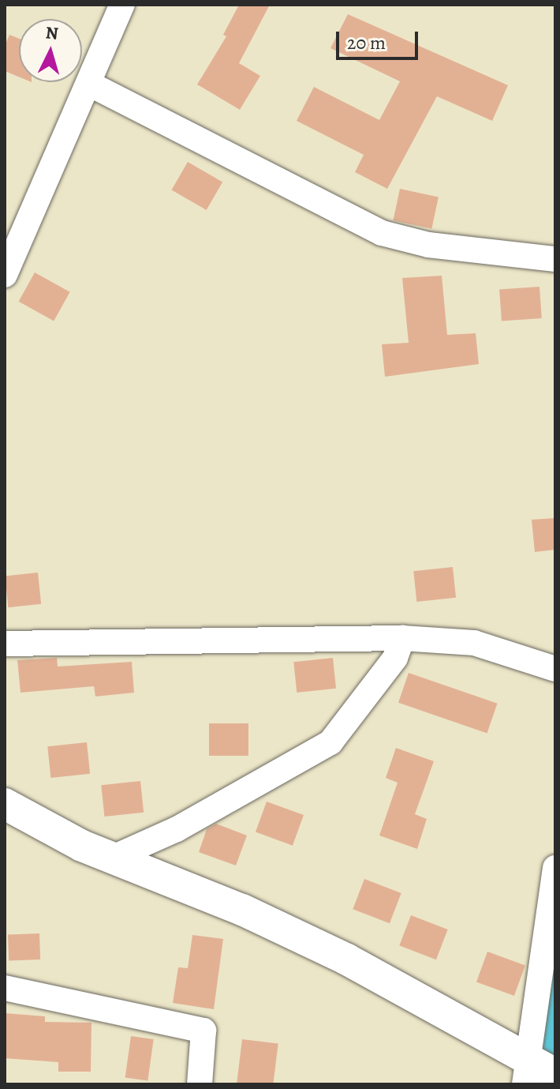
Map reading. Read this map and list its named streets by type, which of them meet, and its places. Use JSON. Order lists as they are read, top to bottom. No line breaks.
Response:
{"scale_bar":"20 m","north":"top"}
